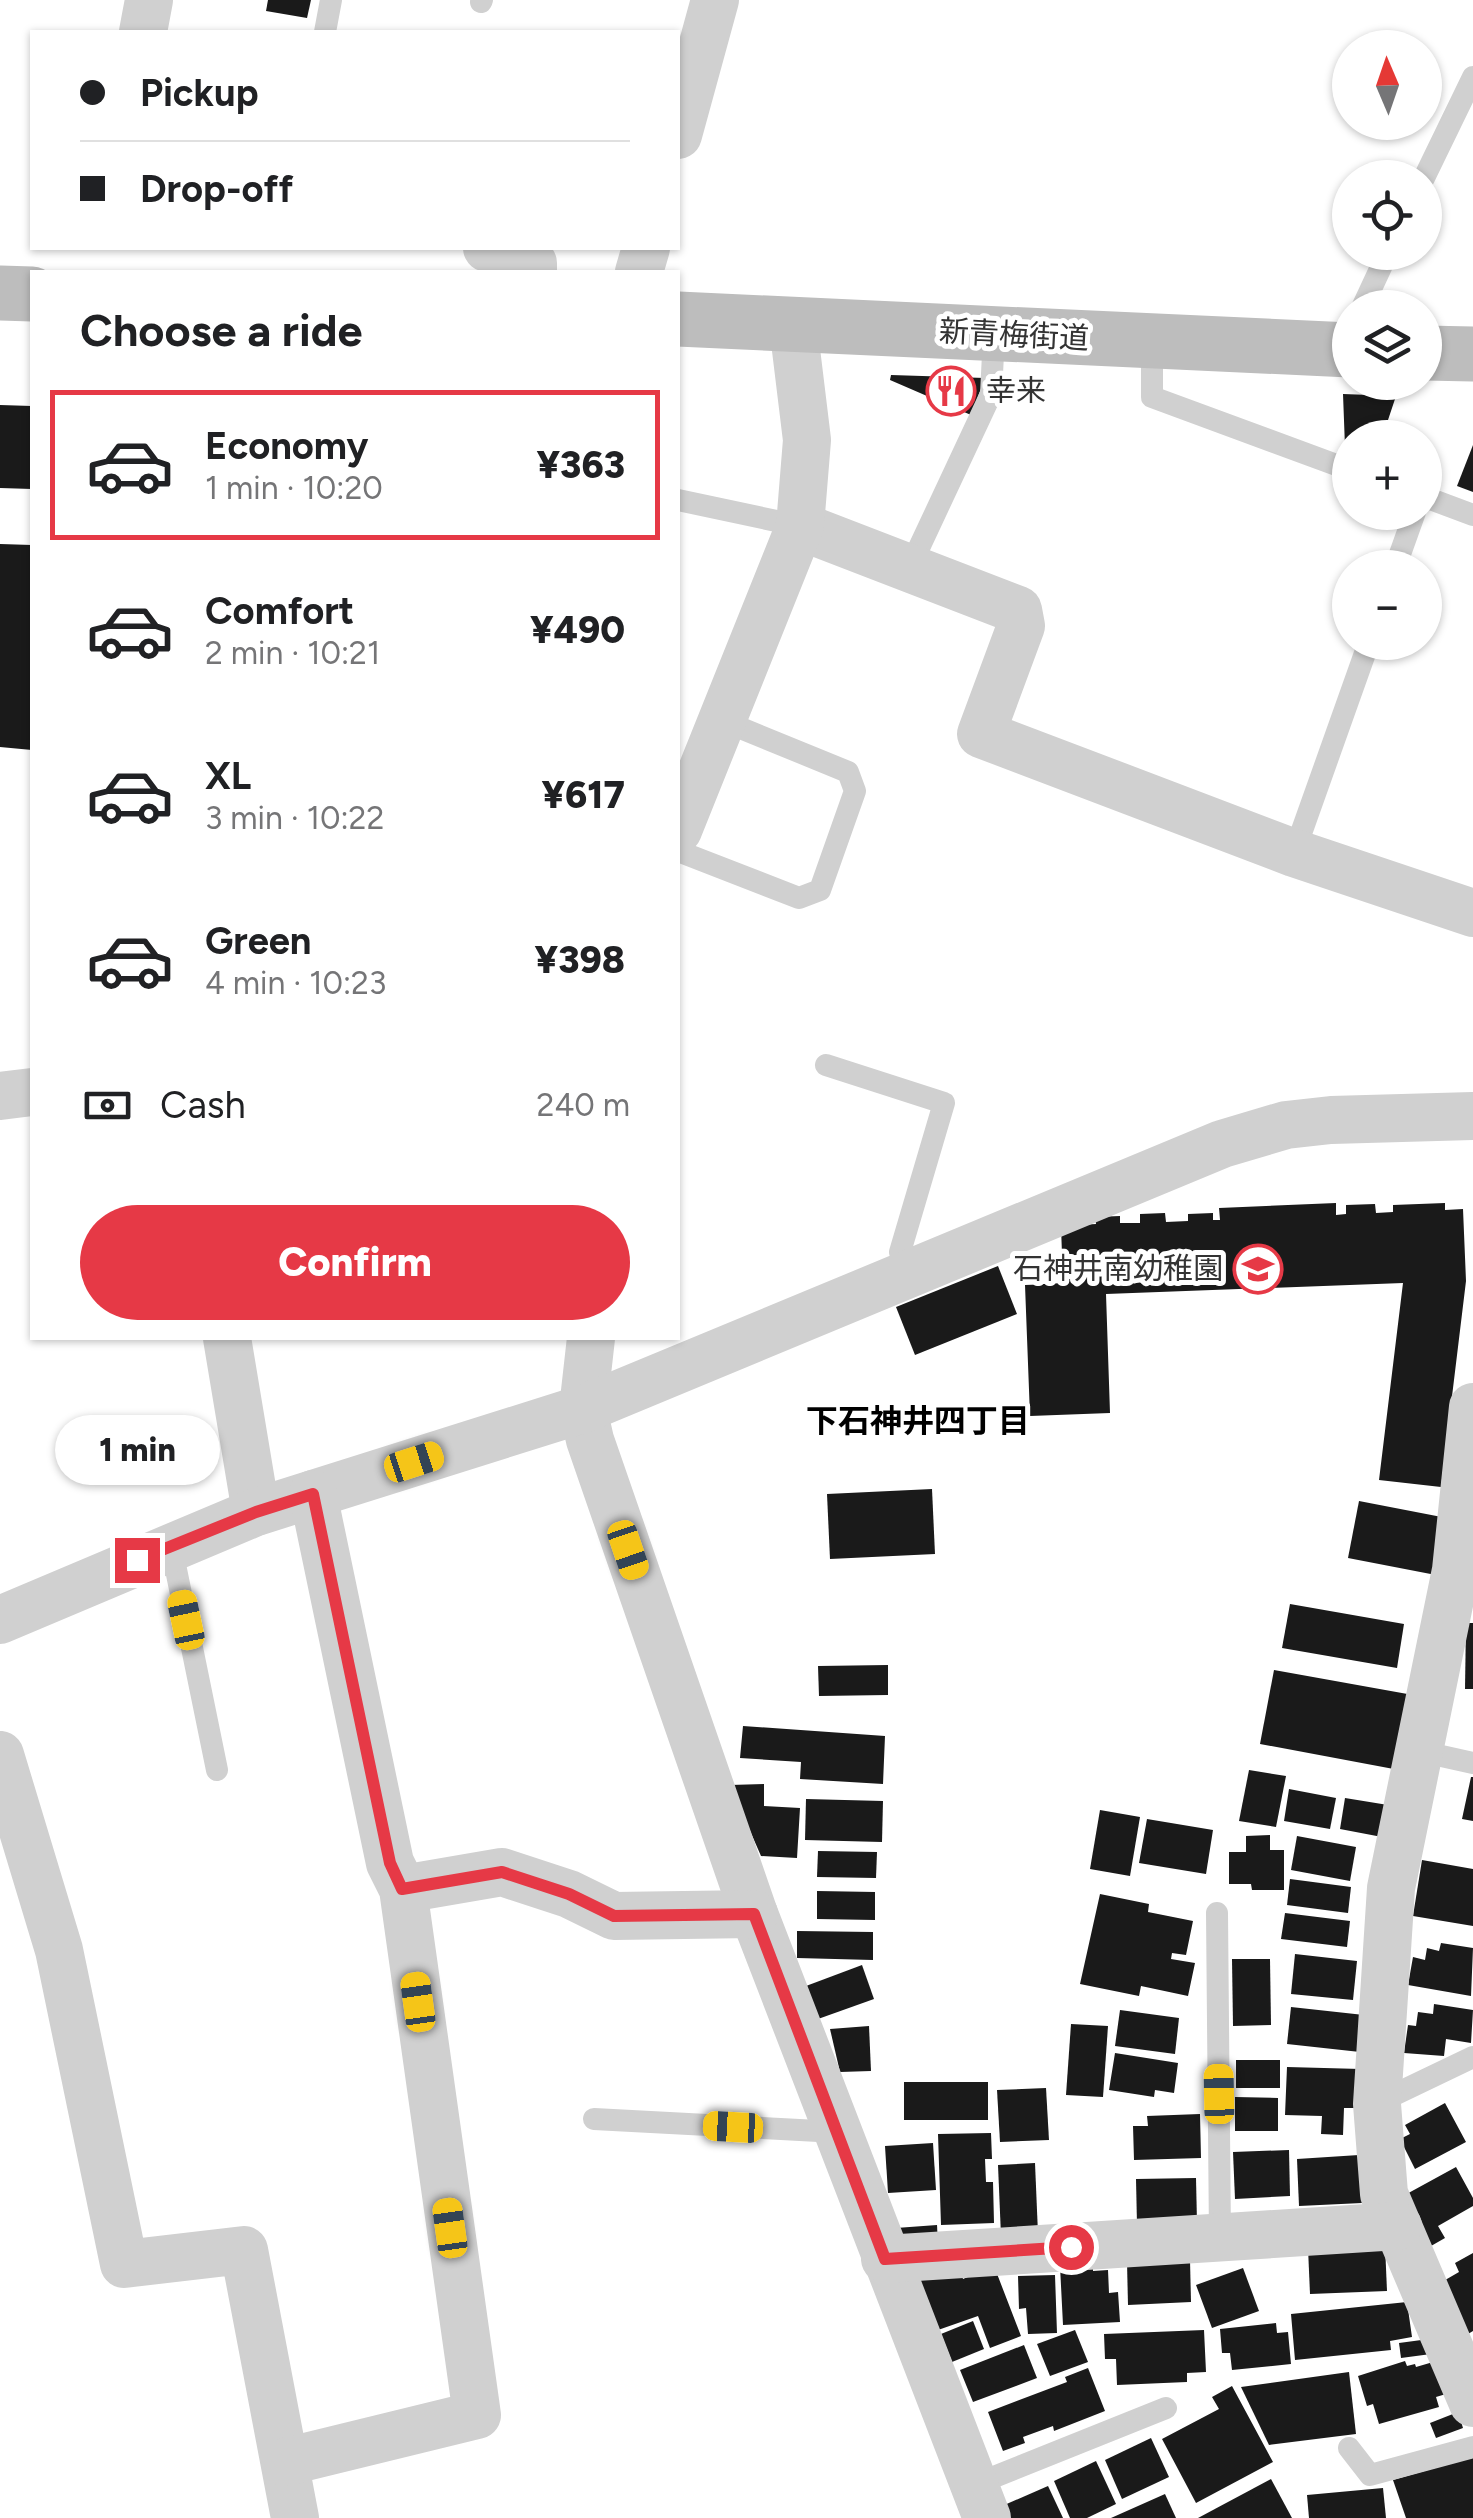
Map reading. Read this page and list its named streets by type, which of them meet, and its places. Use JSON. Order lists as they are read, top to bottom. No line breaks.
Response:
{"streets":{"main road":["新青梅街道"]},"districts":["下石神井四丁目"],"places":{"restaurant":["幸来"],"school or university":["石神井南幼稚園"]},"north":"top","page":{"map_buttons":["+","−"],"banner":["Pickup","Drop-off"],"heading":"Choose a ride","list":[{"name":"Economy","note":"1 min · 10:20","value":"¥363"},{"name":"Comfort","note":"2 min · 10:21","value":"¥490"},{"name":"XL","note":"3 min · 10:22","value":"¥617"},{"name":"Green","note":"4 min · 10:23","value":"¥398"}],"pay":["Cash","240 m"],"buttons":"Confirm","bubble":"1 min"}}
